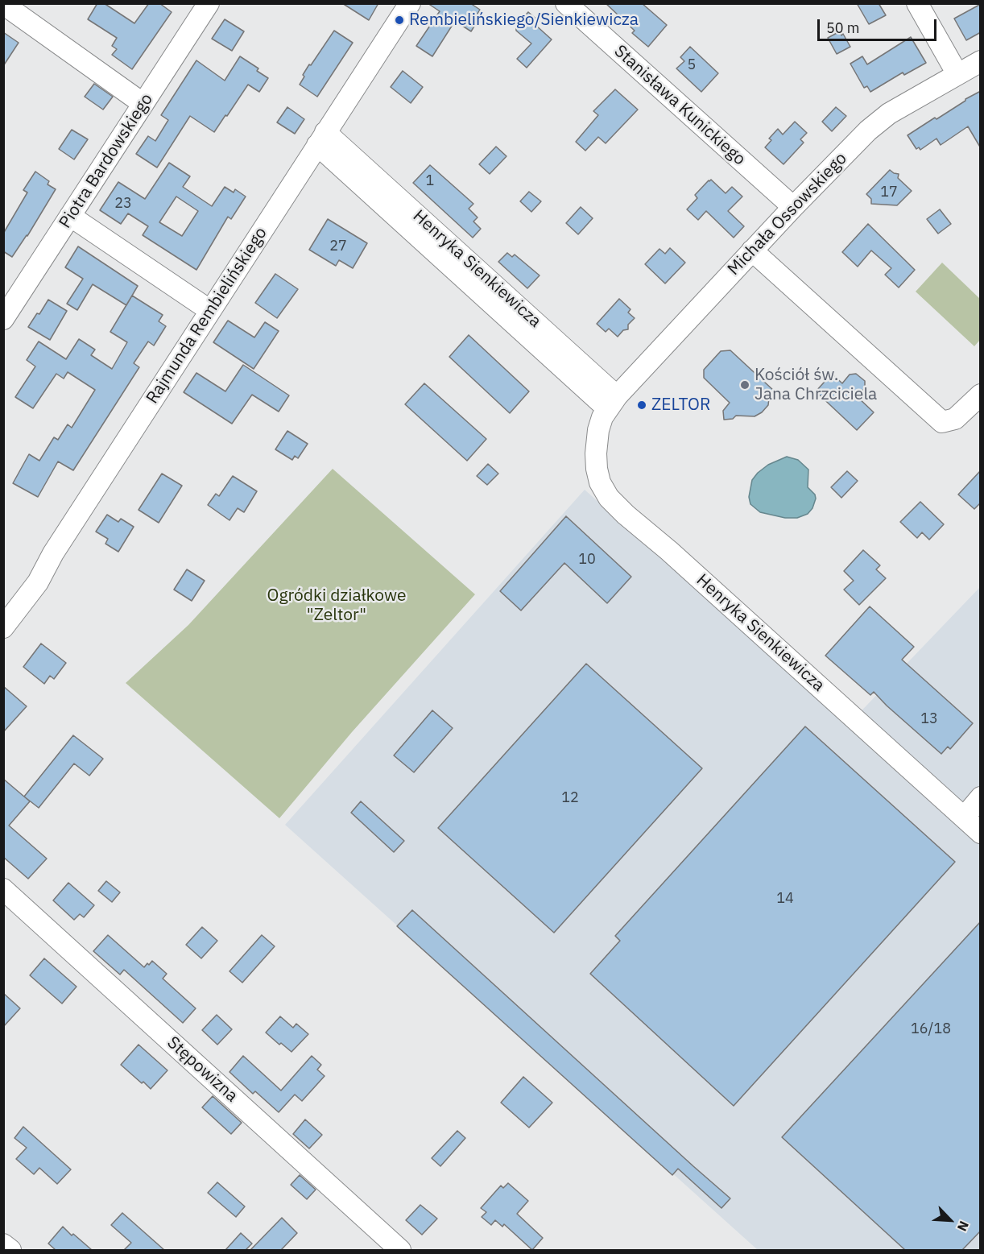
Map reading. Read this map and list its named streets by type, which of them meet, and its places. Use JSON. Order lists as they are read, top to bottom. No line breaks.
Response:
{"streets":{"street":["Stanisława Kunickiego","Piotra Bardowskiego","Michała Ossowskiego","Henryka Sienkiewicza","Rajmunda Rembielińskiego","Stępowizna"]},"crossings":[["Stanisława Kunickiego","Michała Ossowskiego"],["Michała Ossowskiego","Henryka Sienkiewicza"],["Henryka Sienkiewicza","Rajmunda Rembielińskiego"]],"parks":["Ogródki działkowe \"Zeltor\""],"places":["Rembielińskiego/Sienkiewicza","Kościół św. Jana Chrzciciela","ZELTOR"],"house_numbers":["5","1","17","23","27","10","13","12","14","16/18"],"scale_bar":"50 m","north":"bottom right"}
